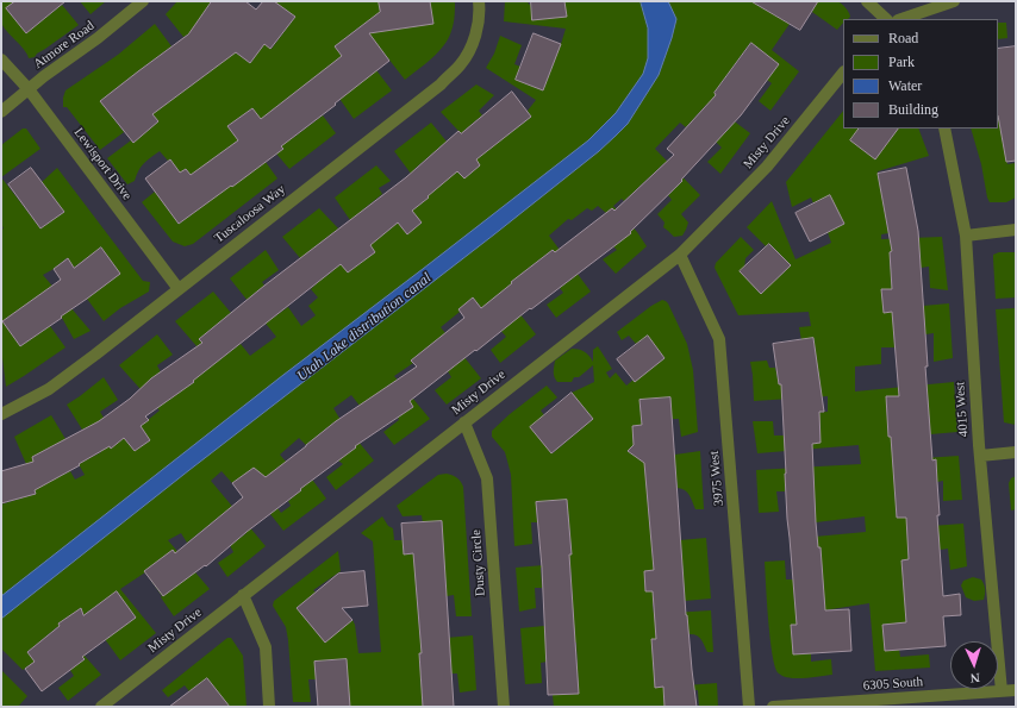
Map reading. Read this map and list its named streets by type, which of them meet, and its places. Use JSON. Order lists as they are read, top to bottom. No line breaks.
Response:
{"streets":{"street":["Atmore Road","Misty Drive","Lewisport Drive","Tuscaloosa Way","4015 West","3975 West","Dusty Circle","6305 South"]},"crossings":[["Atmore Road","Lewisport Drive"],["Misty Drive","3975 West"],["Misty Drive","Dusty Circle"],["Lewisport Drive","Tuscaloosa Way"],["4015 West","6305 South"]],"water":["Utah Lake distribution canal"],"legend":["Road","Park","Water","Building"],"north":"bottom"}
